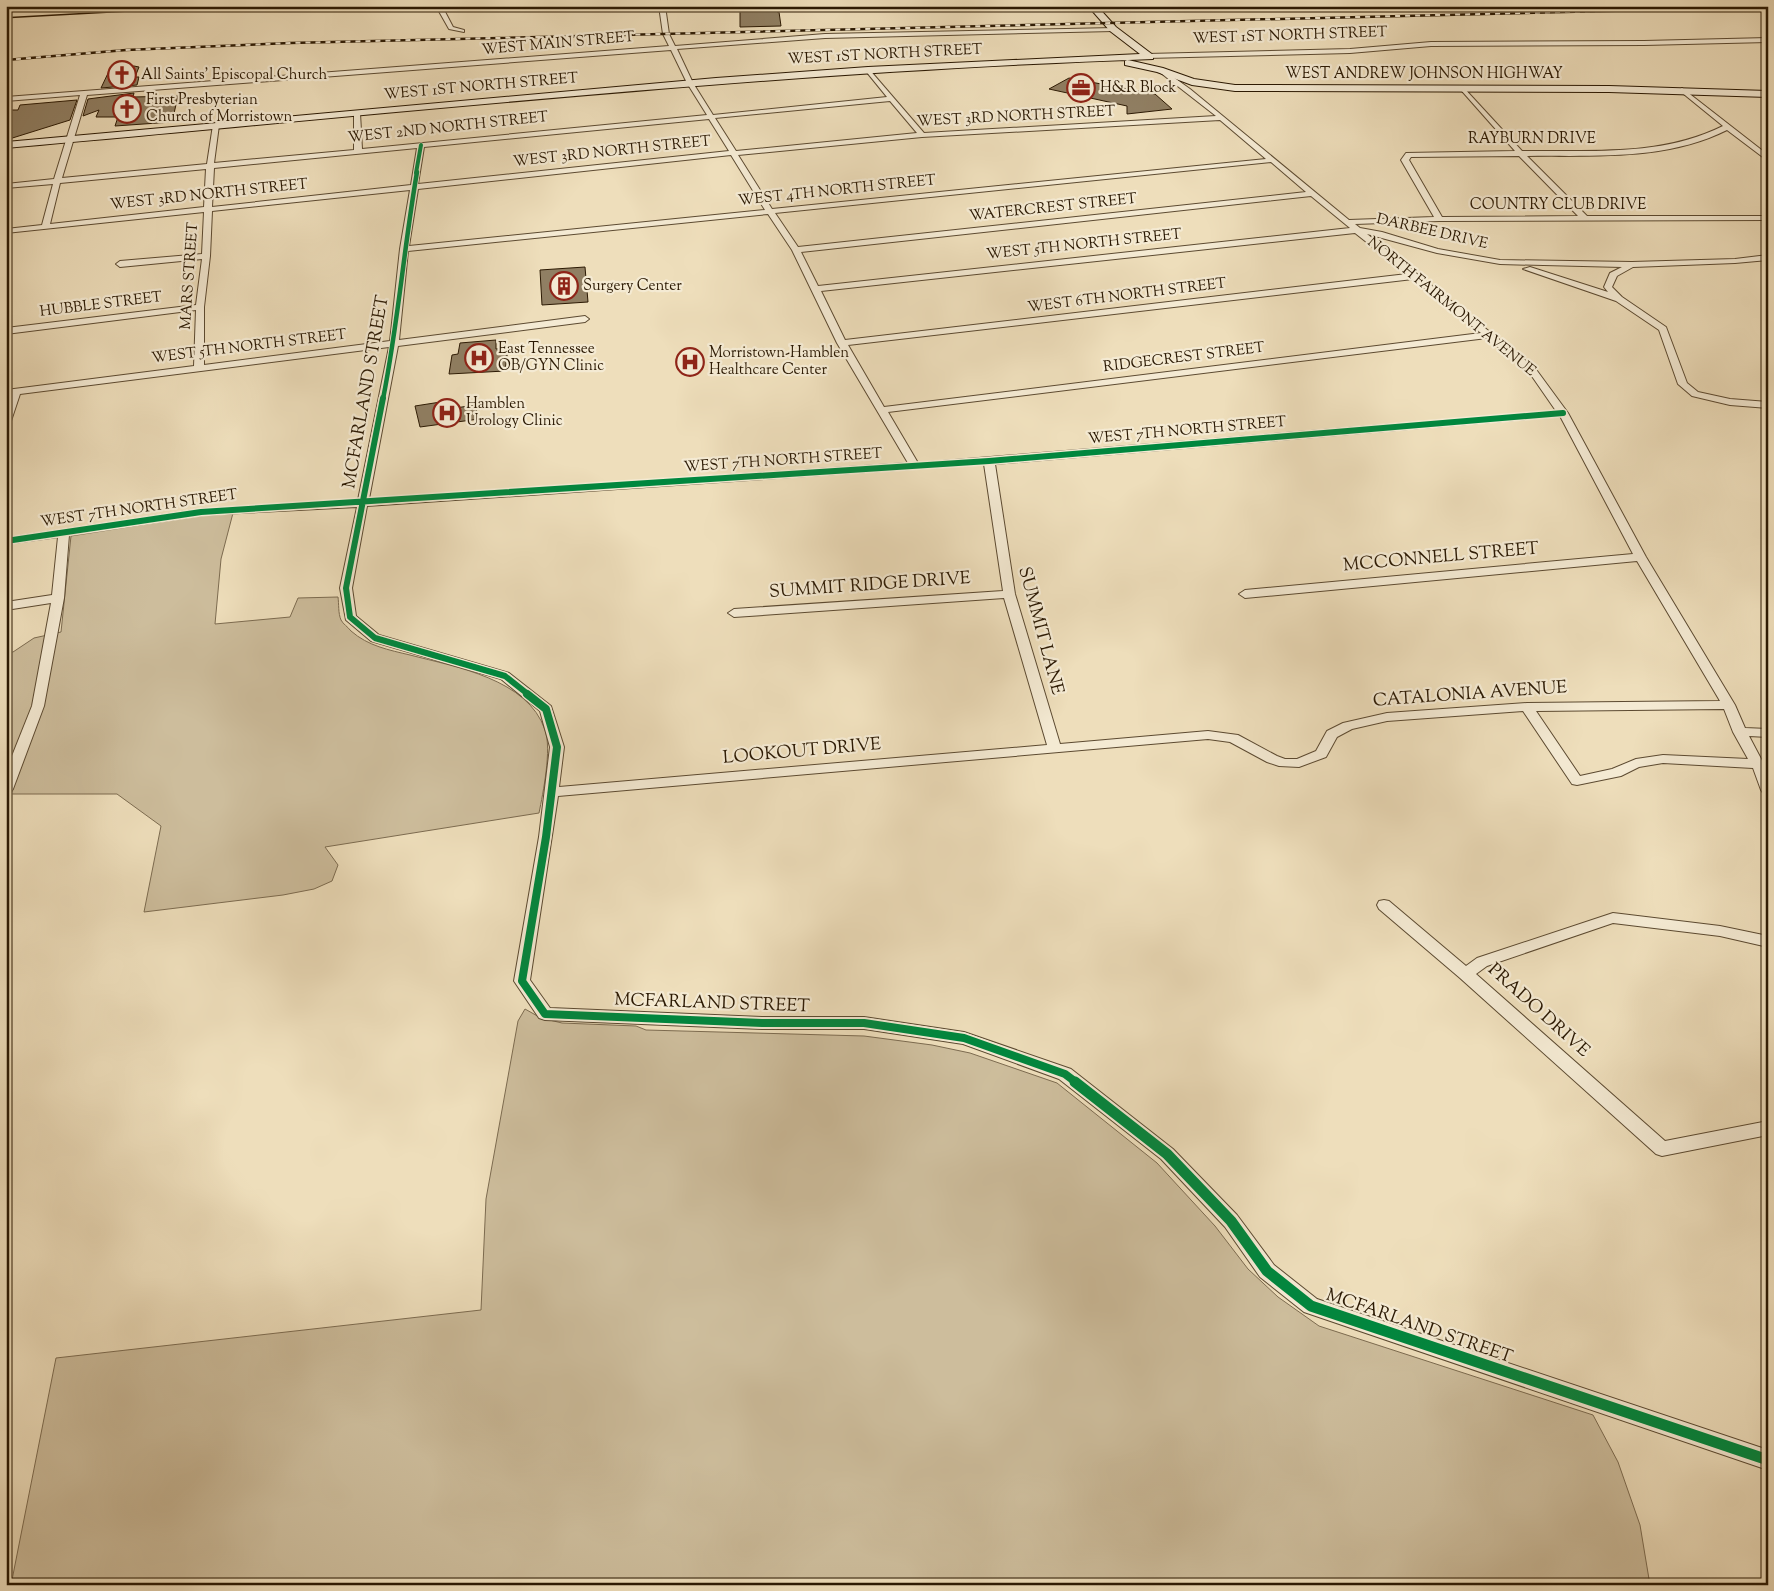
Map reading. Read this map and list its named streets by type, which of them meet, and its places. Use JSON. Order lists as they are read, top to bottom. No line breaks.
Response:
{"streets":{"main road":["WEST 1ST NORTH STREET","WEST ANDREW JOHNSON HIGHWAY"],"street":["WEST MAIN STREET","WEST 3RD NORTH STREET","WEST 2ND NORTH STREET","RAYBURN DRIVE","WEST 4TH NORTH STREET","COUNTRY CLUB DRIVE","WATERCREST STREET","DARBEE DRIVE","WEST 5TH NORTH STREET","MARS STREET","WEST 6TH NORTH STREET","HUBBLE STREET","NORTH FAIRMONT AVENUE","RIDGECREST STREET","MCFARLAND STREET","WEST 7TH NORTH STREET","MCCONNELL STREET","SUMMIT RIDGE DRIVE","SUMMIT LANE","CATALONIA AVENUE","LOOKOUT DRIVE","PRADO DRIVE"]},"crossings":[["WEST 1ST NORTH STREET","WEST ANDREW JOHNSON HIGHWAY"],["WEST 1ST NORTH STREET","MARS STREET"],["WEST ANDREW JOHNSON HIGHWAY","NORTH FAIRMONT AVENUE"],["WEST 3RD NORTH STREET","MARS STREET"],["WEST 3RD NORTH STREET","NORTH FAIRMONT AVENUE"],["WEST 3RD NORTH STREET","MCFARLAND STREET"],["WEST 2ND NORTH STREET","MARS STREET"],["WEST 2ND NORTH STREET","MCFARLAND STREET"],["RAYBURN DRIVE","COUNTRY CLUB DRIVE"],["WEST 4TH NORTH STREET","NORTH FAIRMONT AVENUE"],["WEST 4TH NORTH STREET","MCFARLAND STREET"],["COUNTRY CLUB DRIVE","NORTH FAIRMONT AVENUE"],["WATERCREST STREET","NORTH FAIRMONT AVENUE"],["DARBEE DRIVE","WEST 5TH NORTH STREET"],["DARBEE DRIVE","NORTH FAIRMONT AVENUE"],["WEST 5TH NORTH STREET","MARS STREET"],["WEST 5TH NORTH STREET","NORTH FAIRMONT AVENUE"],["WEST 5TH NORTH STREET","MCFARLAND STREET"],["MARS STREET","HUBBLE STREET"],["WEST 6TH NORTH STREET","NORTH FAIRMONT AVENUE"],["NORTH FAIRMONT AVENUE","RIDGECREST STREET"],["NORTH FAIRMONT AVENUE","WEST 7TH NORTH STREET"],["NORTH FAIRMONT AVENUE","MCCONNELL STREET"],["NORTH FAIRMONT AVENUE","CATALONIA AVENUE"],["MCFARLAND STREET","WEST 7TH NORTH STREET"],["MCFARLAND STREET","LOOKOUT DRIVE"],["WEST 7TH NORTH STREET","SUMMIT LANE"],["SUMMIT RIDGE DRIVE","SUMMIT LANE"],["SUMMIT LANE","CATALONIA AVENUE"],["SUMMIT LANE","LOOKOUT DRIVE"],["CATALONIA AVENUE","LOOKOUT DRIVE"]],"places":{"church":["All Saints' Episcopal Church","First Presbyterian Church of Morristown"],"office":["H&R Block"],"building":["Surgery Center"],"hospital":["East Tennessee OB/GYN Clinic","Morristown-Hamblen Healthcare Center","Hamblen Urology Clinic"]}}
